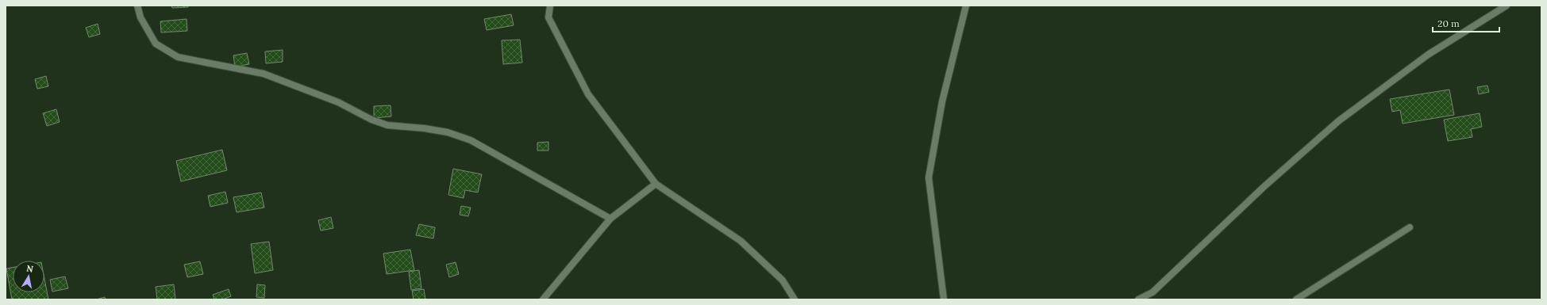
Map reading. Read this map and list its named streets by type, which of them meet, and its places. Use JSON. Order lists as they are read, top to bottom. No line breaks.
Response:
{"scale_bar":"20 m","north":"top"}
